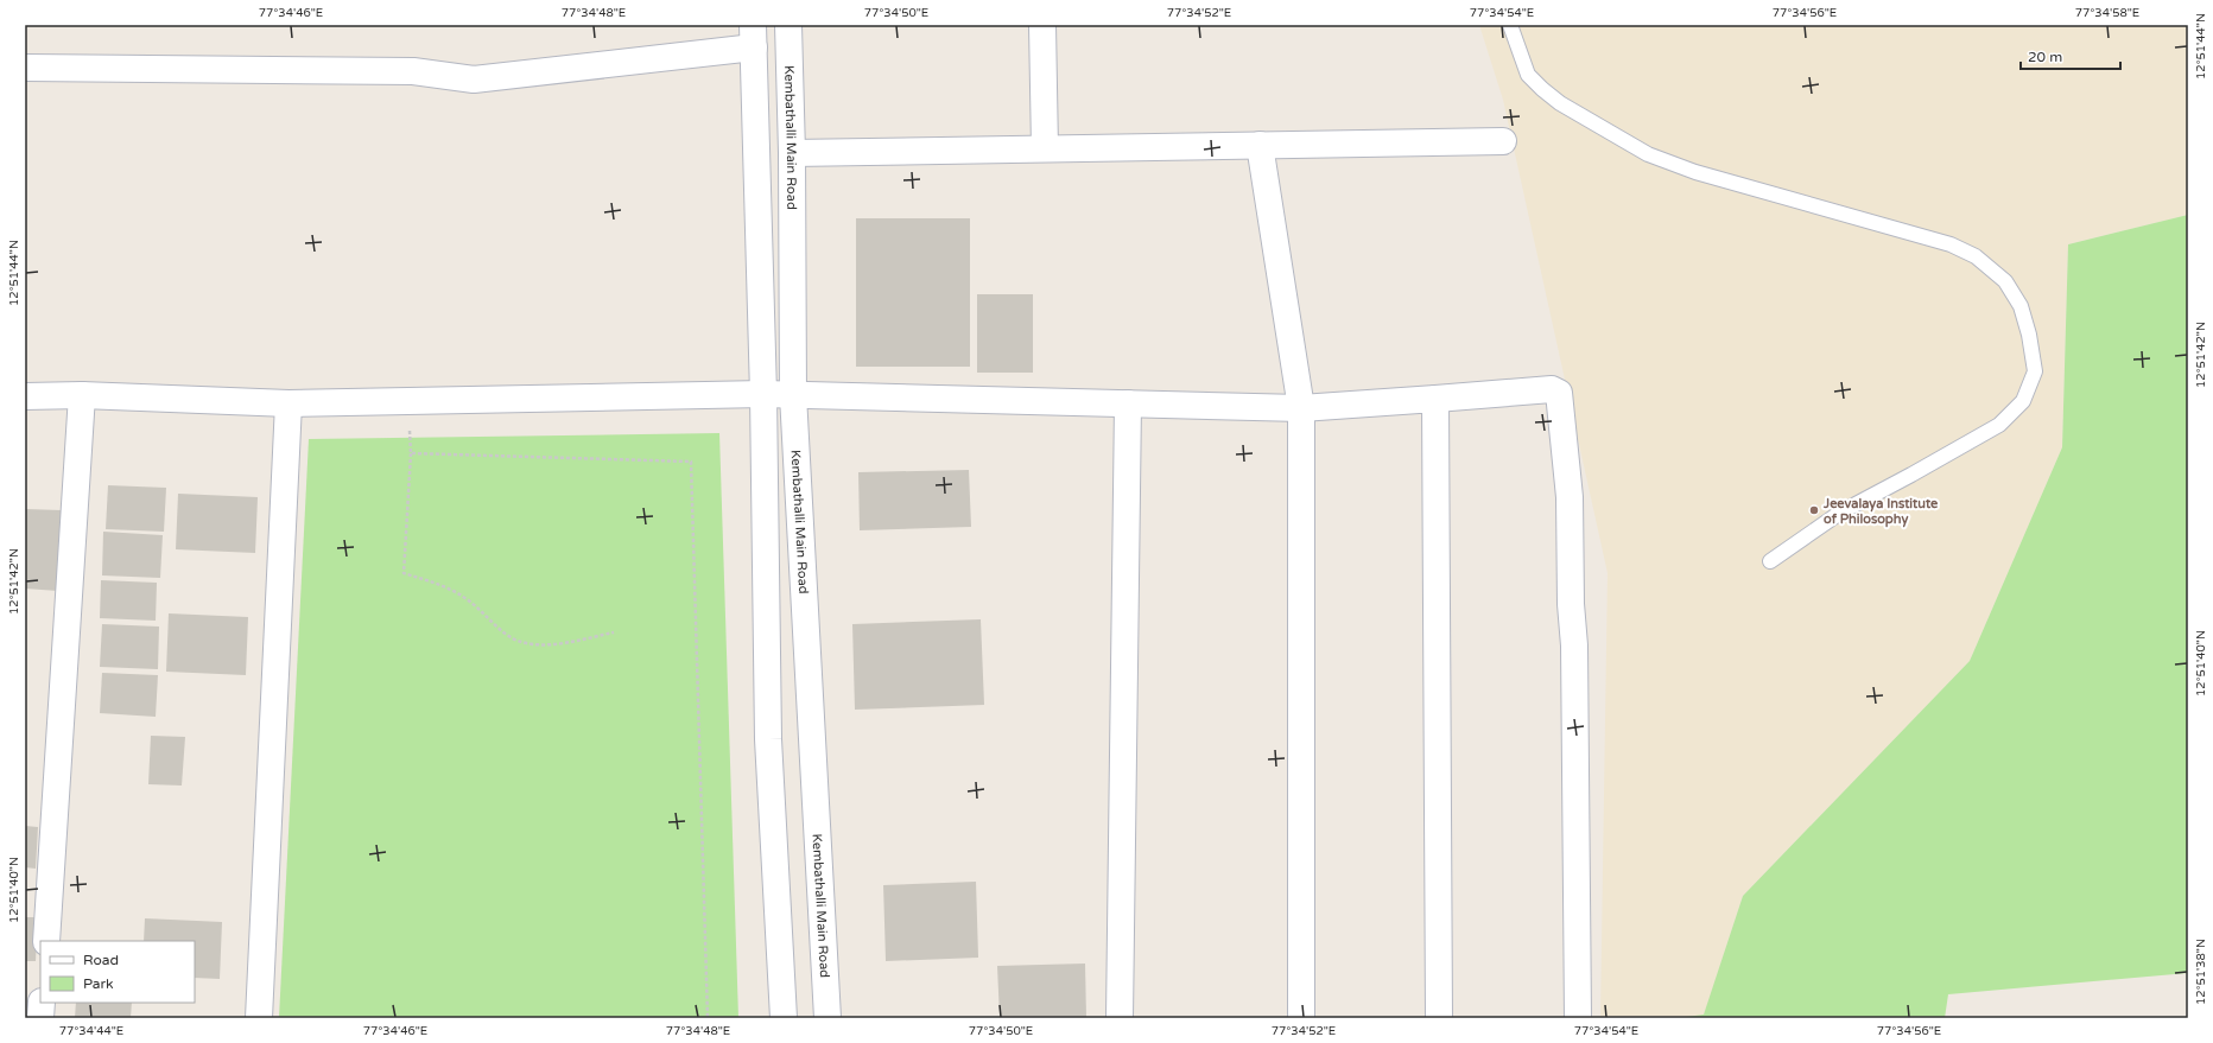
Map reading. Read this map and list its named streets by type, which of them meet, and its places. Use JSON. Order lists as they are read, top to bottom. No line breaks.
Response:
{"streets":{"street":["Kembathalli Main Road"]},"places":["Jeevalaya Institute of Philosophy"],"legend":["Road","Park"],"scale_bar":"20 m","coordinates":["77°34'46\"E","77°34'48\"E","77°34'50\"E","77°34'52\"E","77°34'54\"E","77°34'56\"E","77°34'58\"E","12°51'44\"N","12°51'42\"N","12°51'40\"N","12°51'38\"N","77°34'44\"E"]}
